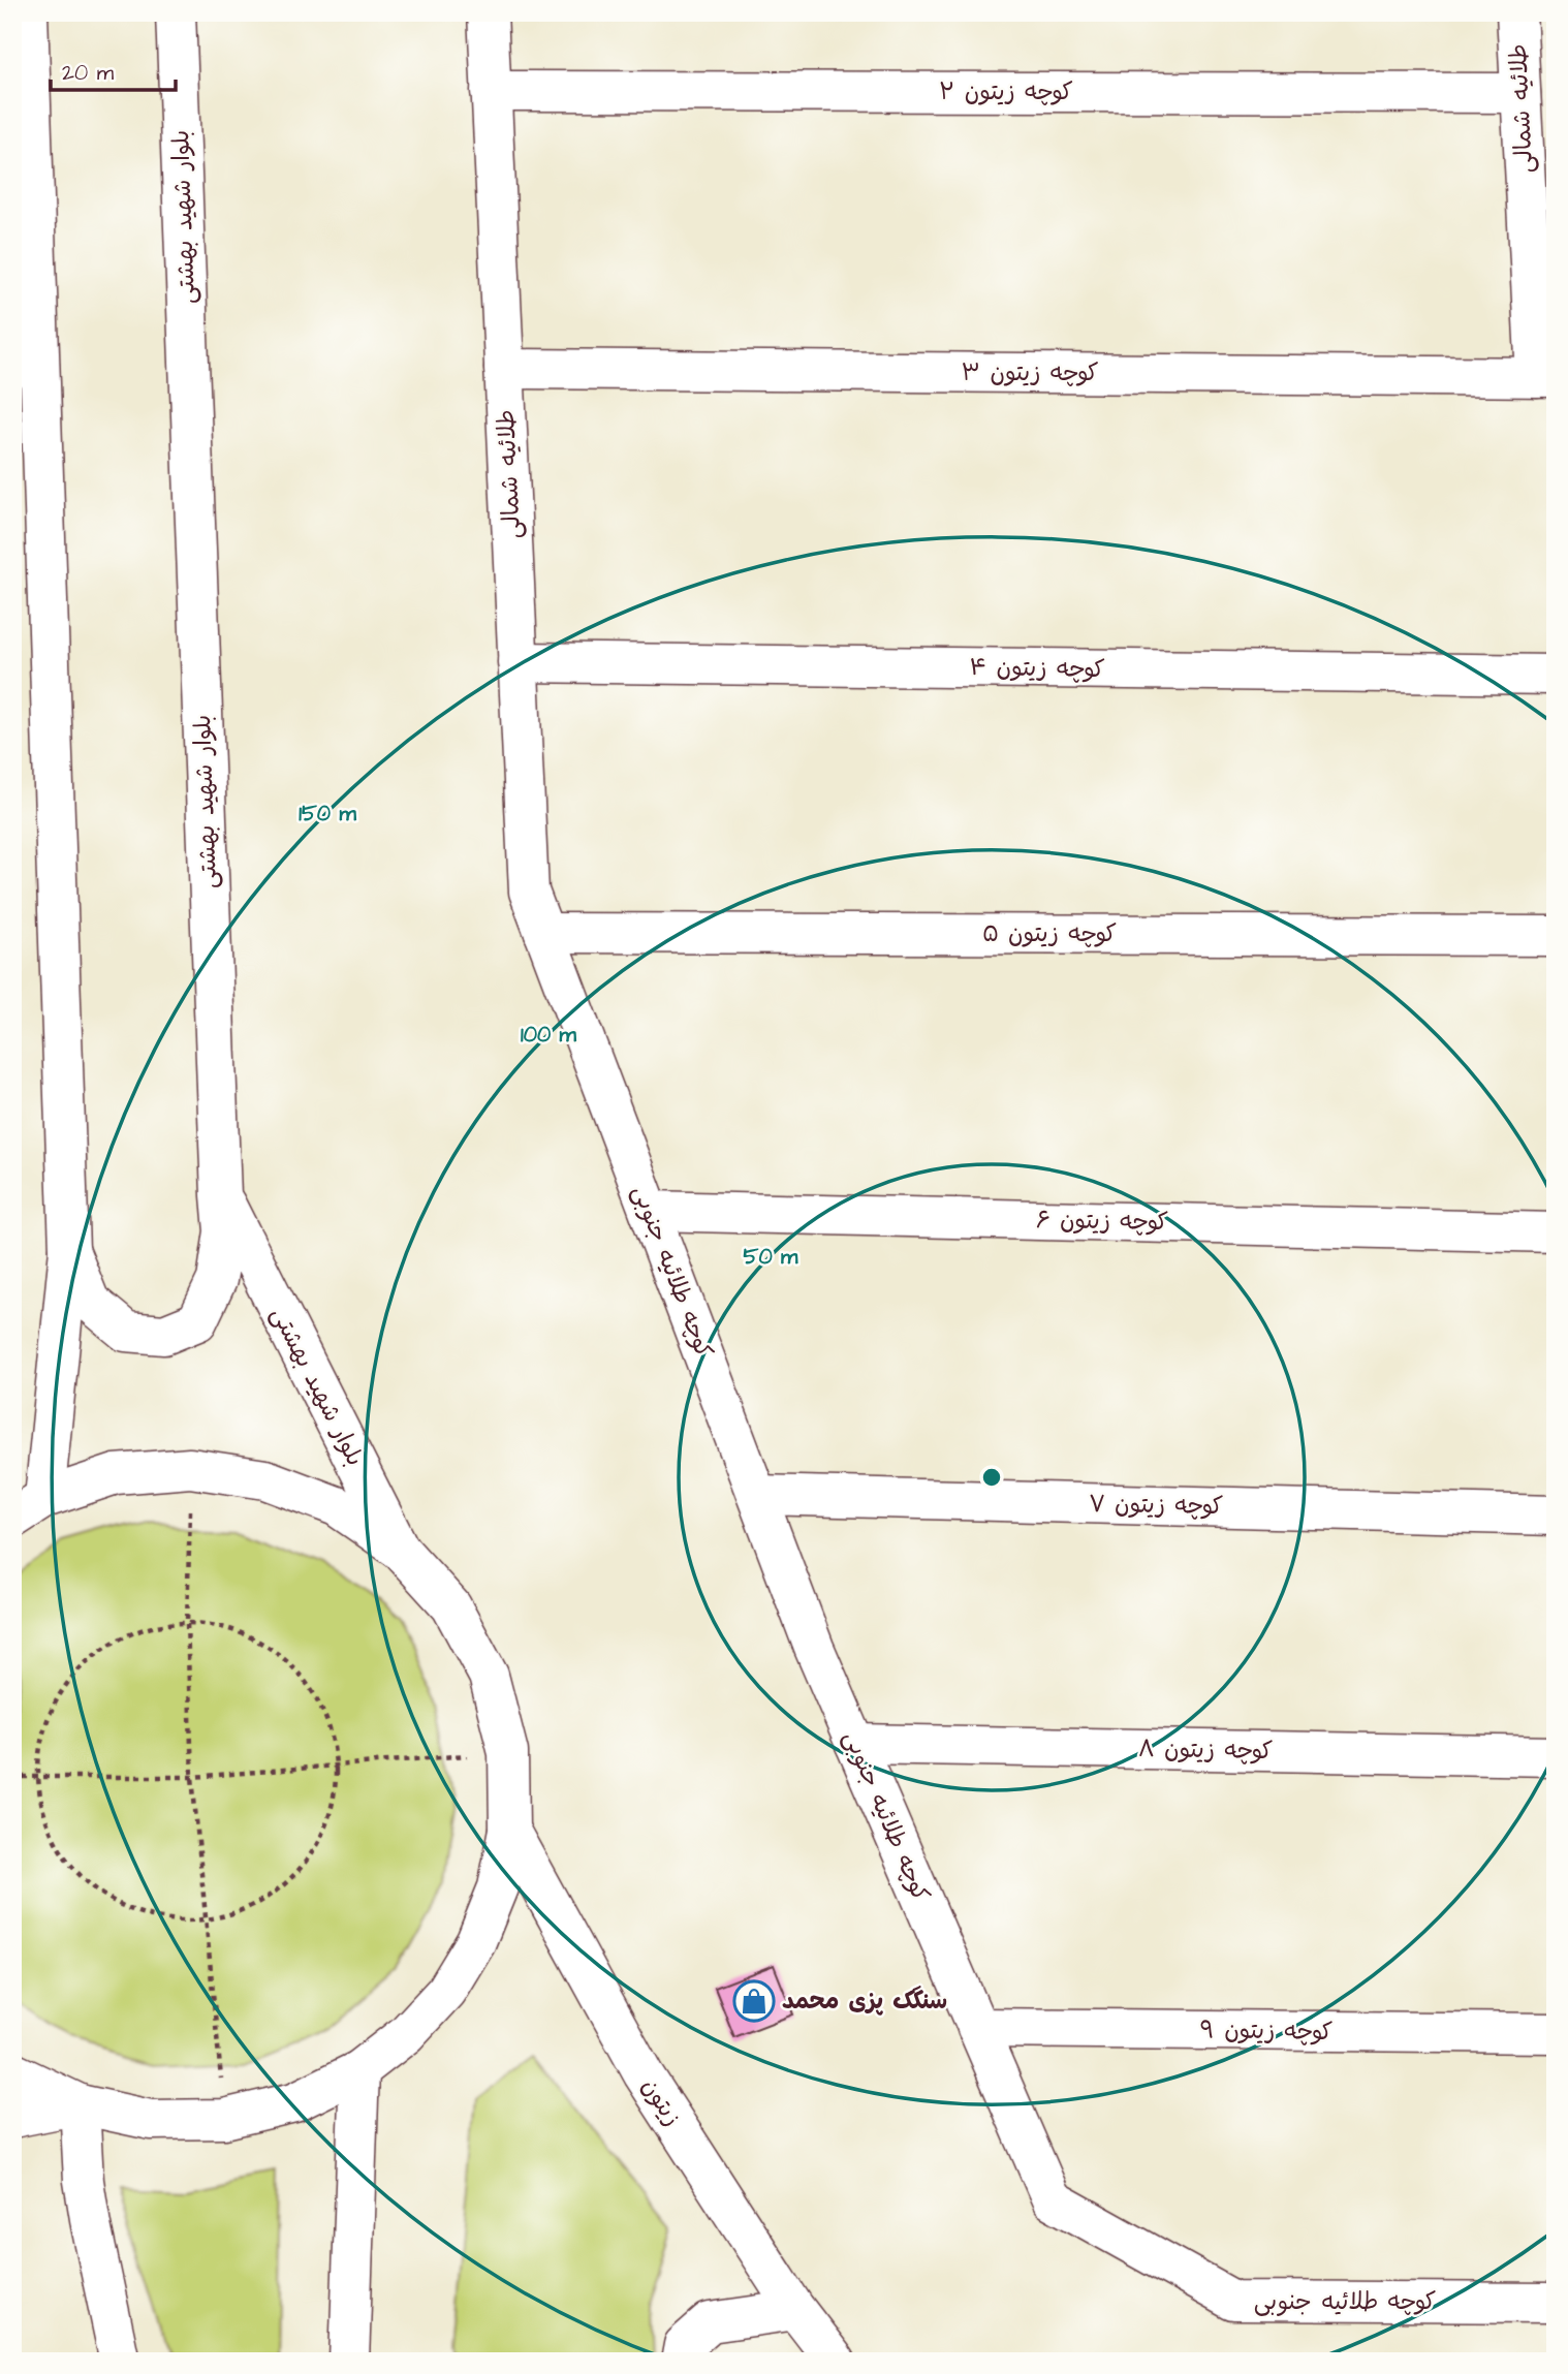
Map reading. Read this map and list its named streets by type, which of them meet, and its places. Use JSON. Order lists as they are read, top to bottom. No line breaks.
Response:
{"streets":{"street":["کوچه زیتون ۲","طلائیه شمالی","بلوار شهید بهشتی","کوچه زیتون ۳","کوچه زیتون ۴","کوچه زیتون ۵","کوچه زیتون ۶","کوچه طلائیه جنوبی","کوچه زیتون ۷","کوچه زیتون ۸","کوچه زیتون ۹","زيتون"]},"crossings":[["کوچه زیتون ۲","طلائیه شمالی"],["طلائیه شمالی","کوچه زیتون ۳"],["طلائیه شمالی","کوچه زیتون ۴"],["طلائیه شمالی","کوچه زیتون ۵"],["طلائیه شمالی","کوچه طلائیه جنوبی"],["کوچه زیتون ۵","کوچه طلائیه جنوبی"],["کوچه زیتون ۶","کوچه طلائیه جنوبی"],["کوچه طلائیه جنوبی","کوچه زیتون ۷"],["کوچه طلائیه جنوبی","کوچه زیتون ۸"],["کوچه طلائیه جنوبی","کوچه زیتون ۹"]],"places":{"shop":["سنگک پزی محمد"]},"scale_bar":"20 m","rings":["150 m","100 m","50 m"]}
